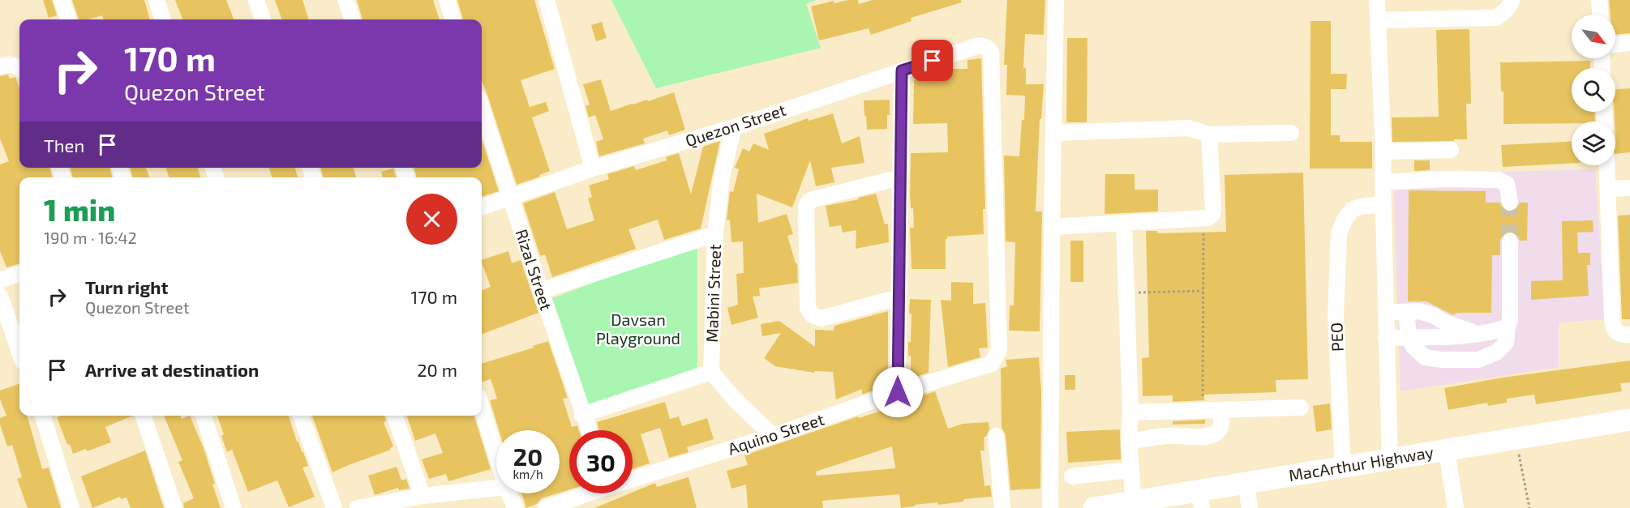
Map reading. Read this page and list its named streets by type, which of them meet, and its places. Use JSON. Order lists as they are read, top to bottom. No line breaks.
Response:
{"streets":{"highway":["MacArthur Highway"],"street":["Quezon Street","Rizal Street","Mabini Street","PEO","Aquino Street"]},"crossings":[["Quezon Street","Rizal Street"],["Quezon Street","Mabini Street"],["Quezon Street","Aquino Street"],["PEO","MacArthur Highway"]],"parks":["Davsan Playground"],"north":"bottom right","page":{"turn":["170 m","Quezon Street"],"then":"Then","heading":["1 min","190 m · 16:42"],"list":[{"name":"Turn right","note":"Quezon Street","value":"170 m"},{"name":"Arrive at destination","value":"20 m"}],"speed":"20 km/h","limit":"30"}}
